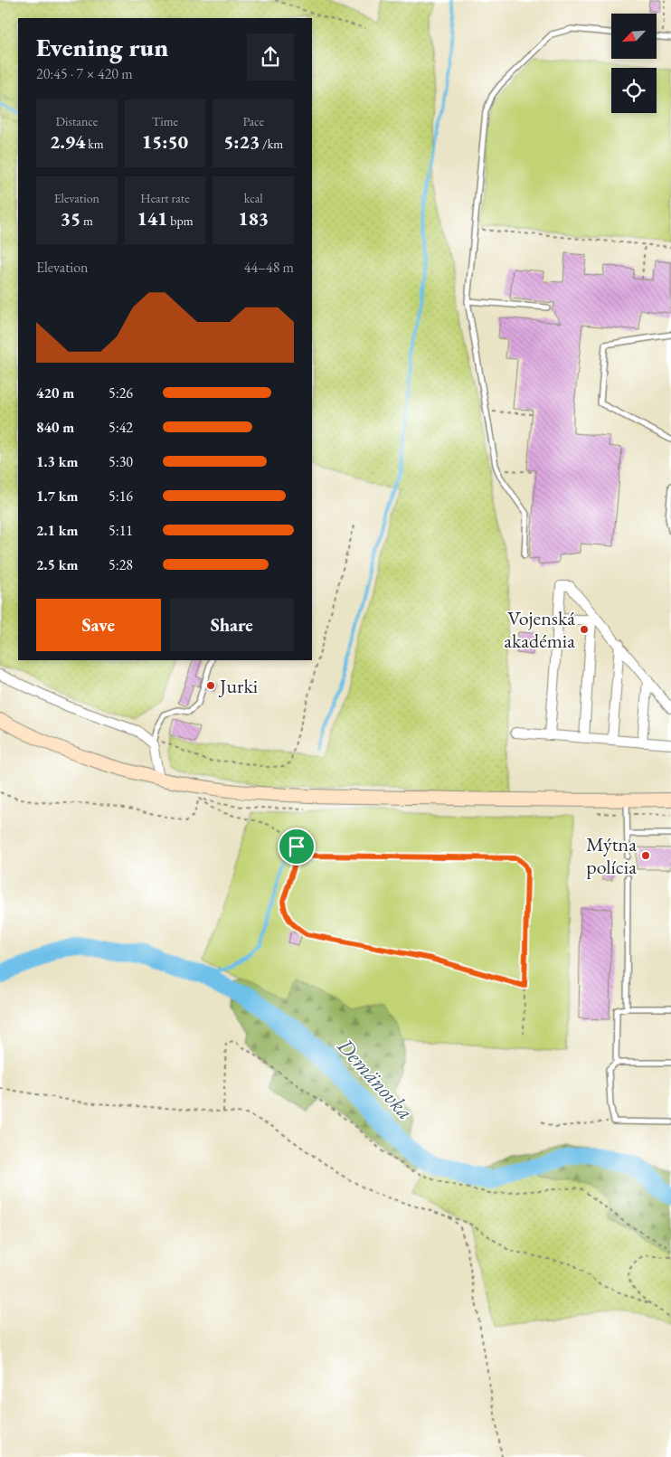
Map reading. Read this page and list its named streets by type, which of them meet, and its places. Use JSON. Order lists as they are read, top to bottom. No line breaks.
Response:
{"water":["Demänovka"],"places":["Vojenská akadémia","Jurki","Mýtna polícia"],"north":"bottom left","page":{"heading":["Evening run","20:45 · 7 × 420 m"],"stats":[["Distance","2.94 km"],["Time","15:50"],["Pace","5:23 /km"],["Elevation","35 m"],["Heart rate","141 bpm"],["kcal","183"]],"chart":["Elevation","44–48 m"],"list":[{"name":"420 m","note":"5:26"},{"name":"840 m","note":"5:42"},{"name":"1.3 km","note":"5:30"},{"name":"1.7 km","note":"5:16"},{"name":"2.1 km","note":"5:11"},{"name":"2.5 km","note":"5:28"}],"buttons":["Save","Share"]}}
